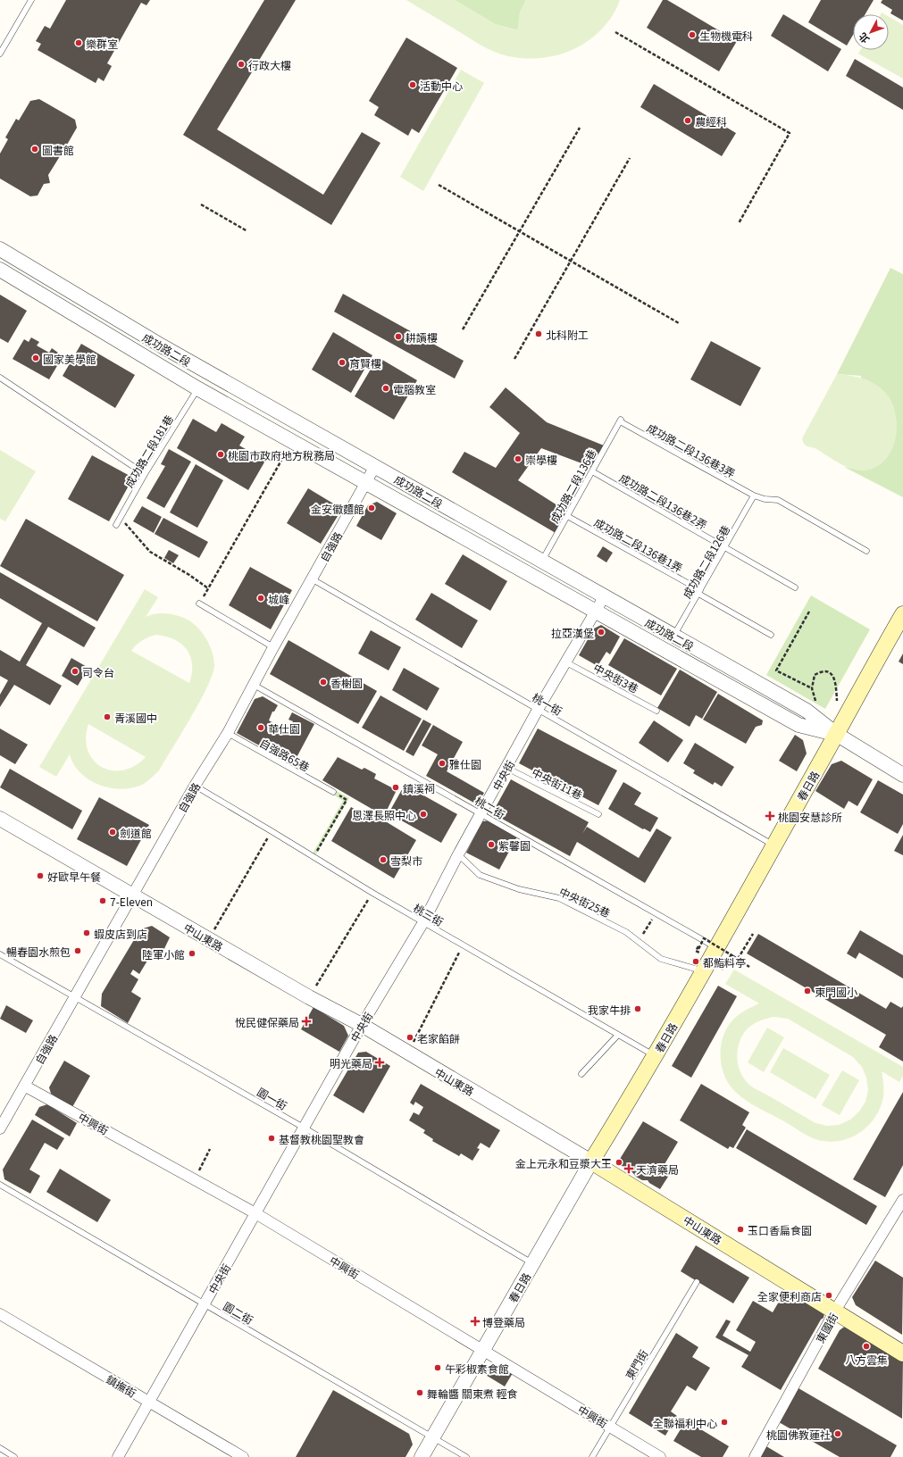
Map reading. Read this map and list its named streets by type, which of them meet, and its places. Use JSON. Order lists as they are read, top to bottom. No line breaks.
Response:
{"streets":{"main road":["春日路","中山東路"],"street":["成功路二段","自強路","中央街","中興街","東國街","鎮撫街"],"lane":["成功路二段136巷3弄","成功路二段181巷","成功路二段136巷","成功路二段136巷2弄","成功路二段136巷1弄","成功路二段126巷","中央街3巷","桃一街","自強路65巷","中央街11巷","桃二街","中央街25巷","桃三街","園一街","園二街","東門街"]},"crossings":[["成功路二段","成功路二段181巷"],["成功路二段","成功路二段136巷"],["成功路二段","自強路"],["成功路二段","成功路二段126巷"],["成功路二段","中央街"],["成功路二段","春日路"],["成功路二段136巷3弄","成功路二段136巷"],["成功路二段136巷3弄","成功路二段126巷"],["成功路二段136巷","成功路二段136巷2弄"],["成功路二段136巷","成功路二段136巷1弄"],["成功路二段136巷2弄","成功路二段126巷"],["成功路二段136巷1弄","成功路二段126巷"],["自強路","桃一街"],["自強路","自強路65巷"],["自強路","桃二街"],["自強路","桃三街"],["自強路","中山東路"],["自強路","園一街"],["自強路","中興街"],["中央街3巷","中央街"],["桃一街","中央街"],["桃一街","春日路"],["中央街","中央街11巷"],["中央街","桃二街"],["中央街","中央街25巷"],["中央街","桃三街"],["中央街","中山東路"],["中央街","園一街"],["中央街","中興街"],["中央街","園二街"],["中央街","鎮撫街"],["春日路","桃二街"],["春日路","中央街25巷"],["春日路","桃三街"],["春日路","中山東路"],["春日路","園一街"],["春日路","中興街"],["春日路","園二街"],["中山東路","東國街"],["中興街","東門街"]],"places":{"other":["生物機電科","樂群室","行政大樓","活動中心","農經科","圖書館","北科附工","耕讀樓","國家美學館","育賢樓","電腦教室","桃園市政府地方稅務局","崇學樓","金安徽麵館","城峰","拉亞漢堡","司令台","香榭園","青溪國中","華仕園","雅仕園","鎮溪祠","恩澤長照中心","劍道館","紫馨園","雪梨市","好歐早午餐","7-Eleven","蝦皮店到店","暢春園水煎包","陸軍小館","都鮨料亭","東門國小","我家牛排","老家餡餅","基督教桃園聖教會","金上元永和豆漿大王","玉口香扁食園","全家便利商店","八方雲集","午彩椒素食館","舞輪醬 關東煮 輕食","全聯福利中心","桃園佛教蓮社"],"health":["桃園安慧診所","悅民健保藥局","明光藥局","天濟藥局","博登藥局"]},"north":"bottom left"}
